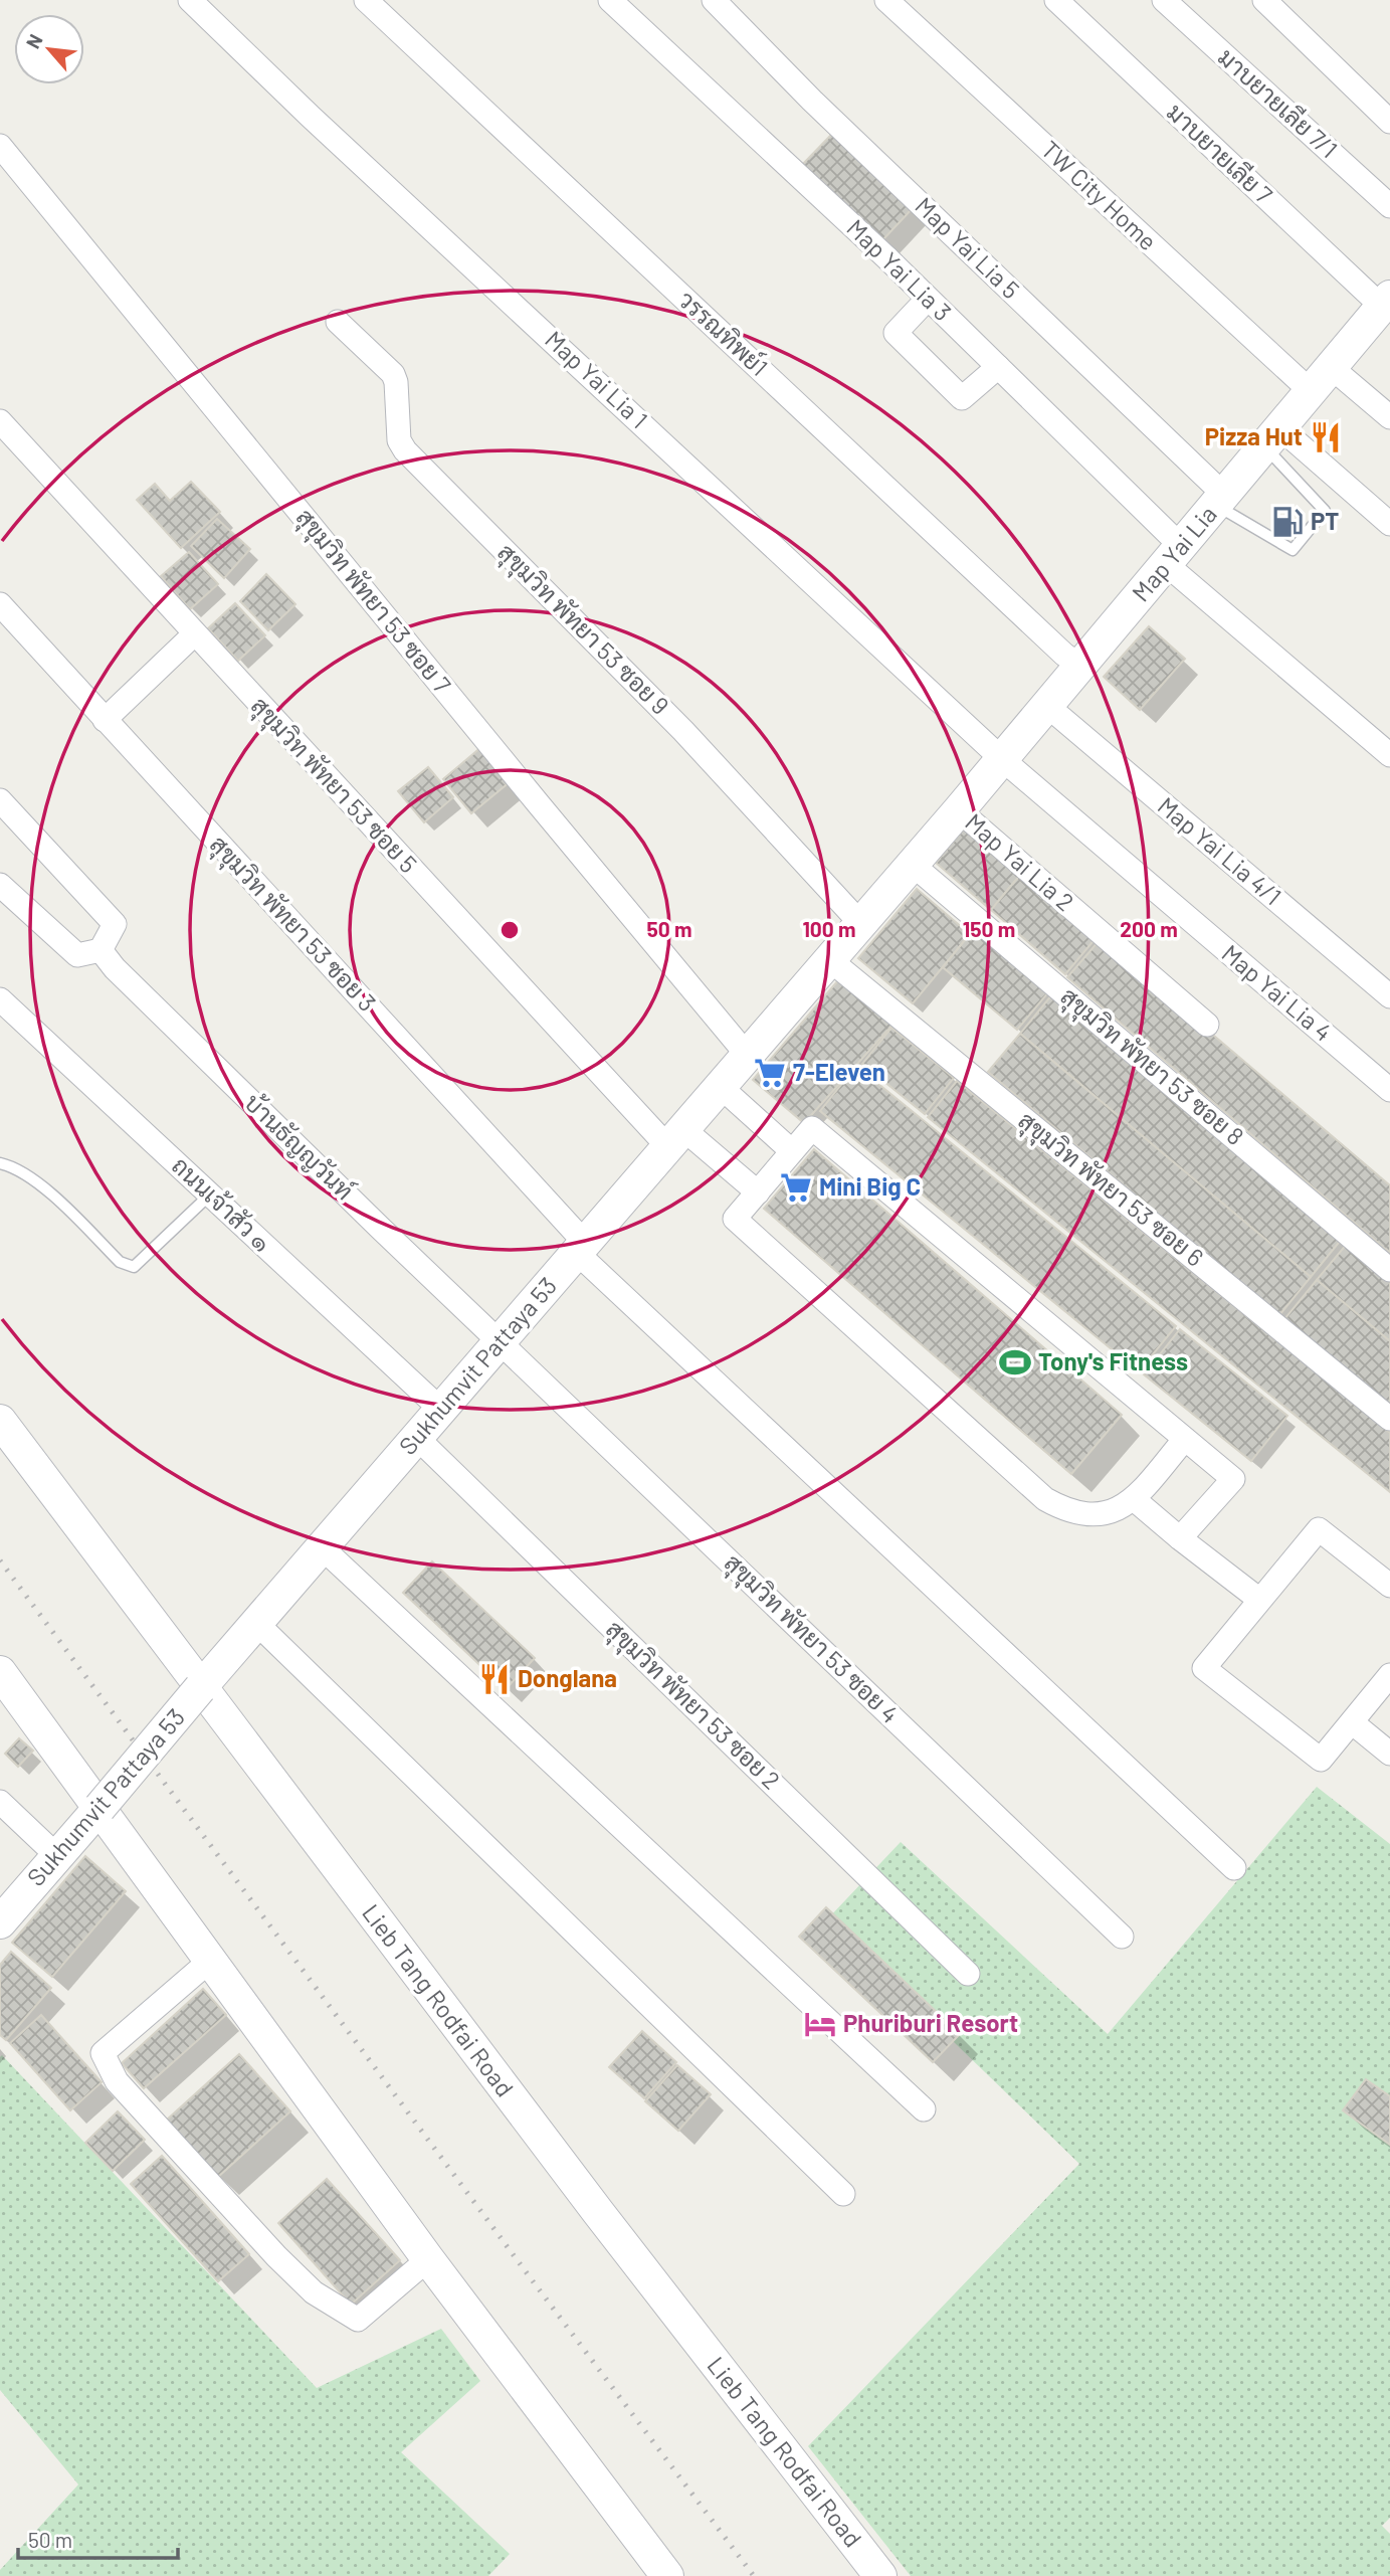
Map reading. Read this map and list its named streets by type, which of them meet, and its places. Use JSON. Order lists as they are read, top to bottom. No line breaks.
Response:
{"streets":{"street":["มาบยายเลีย 7/1","มาบยายเลีย 7","TW City Home","Map Yai Lia 5","Map Yai Lia 3","วรรณทิพย์1","Map Yai Lia 1","Map Yai Lia","สุขุมวิท พัทยา 53 ซอย 7","สุขุมวิท พัทยา 53 ซอย 9","สุขุมวิท พัทยา 53 ซอย 5","Map Yai Lia 4/1","Map Yai Lia 2","สุขุมวิท พัทยา 53 ซอย 3","Map Yai Lia 4","สุขุมวิท พัทยา 53 ซอย 8","บ้านธัญญวันท์","สุขุมวิท พัทยา 53 ซอย 6","ถนนเจ้าสัว ๑","Sukhumvit Pattaya 53","สุขุมวิท พัทยา 53 ซอย 4","สุขุมวิท พัทยา 53 ซอย 2","Lieb Tang Rodfai Road"]},"crossings":[["มาบยายเลีย 7","Map Yai Lia"],["TW City Home","Map Yai Lia"],["Map Yai Lia 5","Map Yai Lia"],["Map Yai Lia 3","Map Yai Lia"],["วรรณทิพย์1","Map Yai Lia"],["Map Yai Lia 1","Map Yai Lia"],["Map Yai Lia 1","Map Yai Lia 4"],["Map Yai Lia","Map Yai Lia 4/1"],["Map Yai Lia","Map Yai Lia 2"],["Map Yai Lia","Map Yai Lia 4"],["Map Yai Lia","Sukhumvit Pattaya 53"],["สุขุมวิท พัทยา 53 ซอย 7","Sukhumvit Pattaya 53"],["สุขุมวิท พัทยา 53 ซอย 9","Sukhumvit Pattaya 53"],["สุขุมวิท พัทยา 53 ซอย 5","Sukhumvit Pattaya 53"],["Map Yai Lia 2","Sukhumvit Pattaya 53"],["สุขุมวิท พัทยา 53 ซอย 3","Sukhumvit Pattaya 53"],["สุขุมวิท พัทยา 53 ซอย 8","Sukhumvit Pattaya 53"],["บ้านธัญญวันท์","Sukhumvit Pattaya 53"],["บ้านธัญญวันท์","สุขุมวิท พัทยา 53 ซอย 4"],["สุขุมวิท พัทยา 53 ซอย 6","Sukhumvit Pattaya 53"],["ถนนเจ้าสัว ๑","Sukhumvit Pattaya 53"],["Sukhumvit Pattaya 53","สุขุมวิท พัทยา 53 ซอย 4"],["Sukhumvit Pattaya 53","สุขุมวิท พัทยา 53 ซอย 2"],["Sukhumvit Pattaya 53","Lieb Tang Rodfai Road"]],"places":{"restaurant":["Pizza Hut","Donglana"],"fuel station":["PT"],"supermarket":["7-Eleven","Mini Big C"],"sports":["Tony's Fitness"],"hotel":["Phuriburi Resort"]},"scale_bar":"50 m","north":"top left","rings":["50 m","100 m","150 m","200 m"]}
